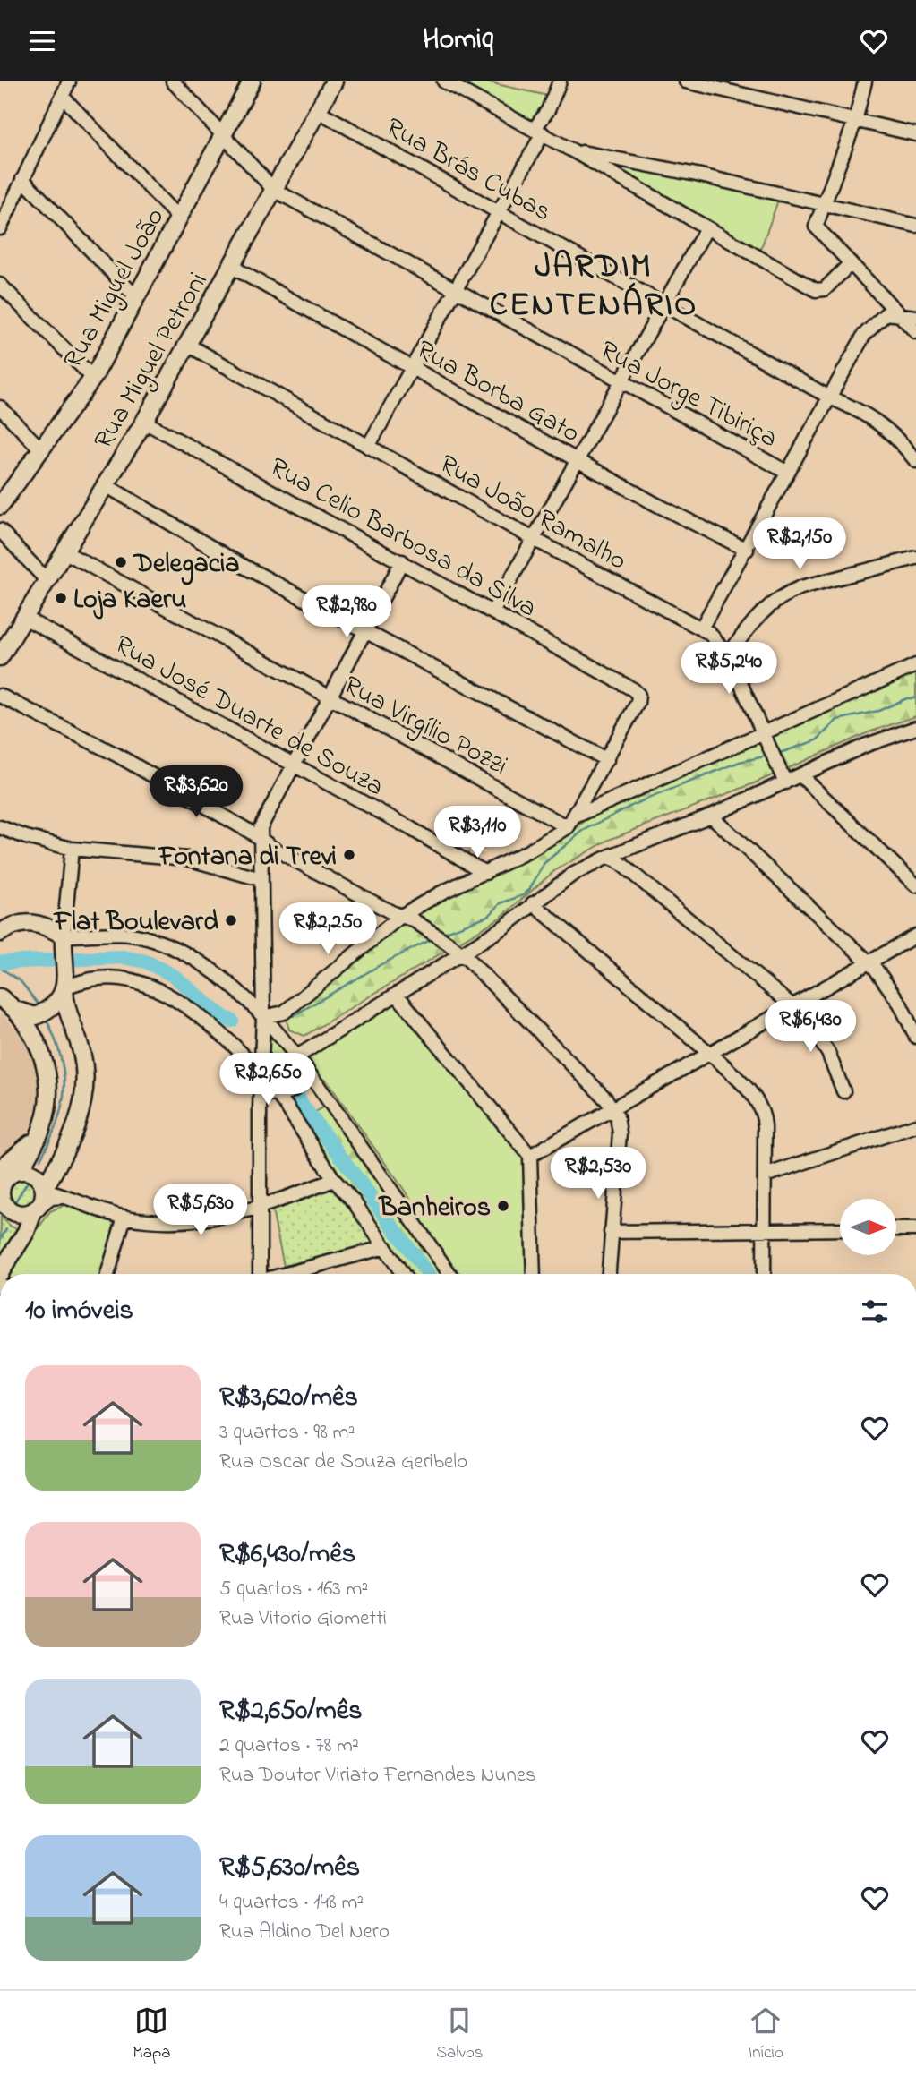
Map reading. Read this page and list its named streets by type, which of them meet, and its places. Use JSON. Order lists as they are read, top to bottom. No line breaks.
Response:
{"streets":{"main road":["Rua Miguel João","Rua Miguel Petroni"],"street":["Rua Brás Cubas","Rua Borba Gato","Rua Jorge Tibiriça","Rua João Ramalho","Rua Celio Barbosa da Silva","Rua José Duarte de Souza","Rua Virgílio Pozzi"]},"crossings":[["Rua Brás Cubas","Rua Miguel Petroni"],["Rua Miguel João","Rua Jorge Tibiriça"],["Rua Miguel Petroni","Rua Borba Gato"],["Rua Miguel Petroni","Rua Jorge Tibiriça"],["Rua Miguel Petroni","Rua João Ramalho"],["Rua Miguel Petroni","Rua Celio Barbosa da Silva"],["Rua Miguel Petroni","Rua José Duarte de Souza"],["Rua Miguel Petroni","Rua Virgílio Pozzi"]],"districts":["JARDIM CENTENÁRIO"],"places":["Delegacia","Loja Kaeru","Fontana di Trevi","Flat Boulevard","Banheiros"],"north":"right","page":{"header":"Homiq","price":["R$2,150","R$2,980","R$5,240","R$3,620","R$3,110","R$2,250","R$6,430","R$2,650","R$2,530","R$5,630"],"heading":"10 imóveis","list":[{"name":"R$3,620/mês","note":"3 quartos · 98 m² · Rua Oscar de Souza Geribelo"},{"name":"R$6,430/mês","note":"5 quartos · 163 m² · Rua Vitorio Giometti"},{"name":"R$2,650/mês","note":"2 quartos · 78 m² · Rua Doutor Viriato Fernandes Nunes"},{"name":"R$5,630/mês","note":"4 quartos · 148 m² · Rua Aldino Del Nero"}],"tabs":["Mapa","Salvos","Início"]}}
